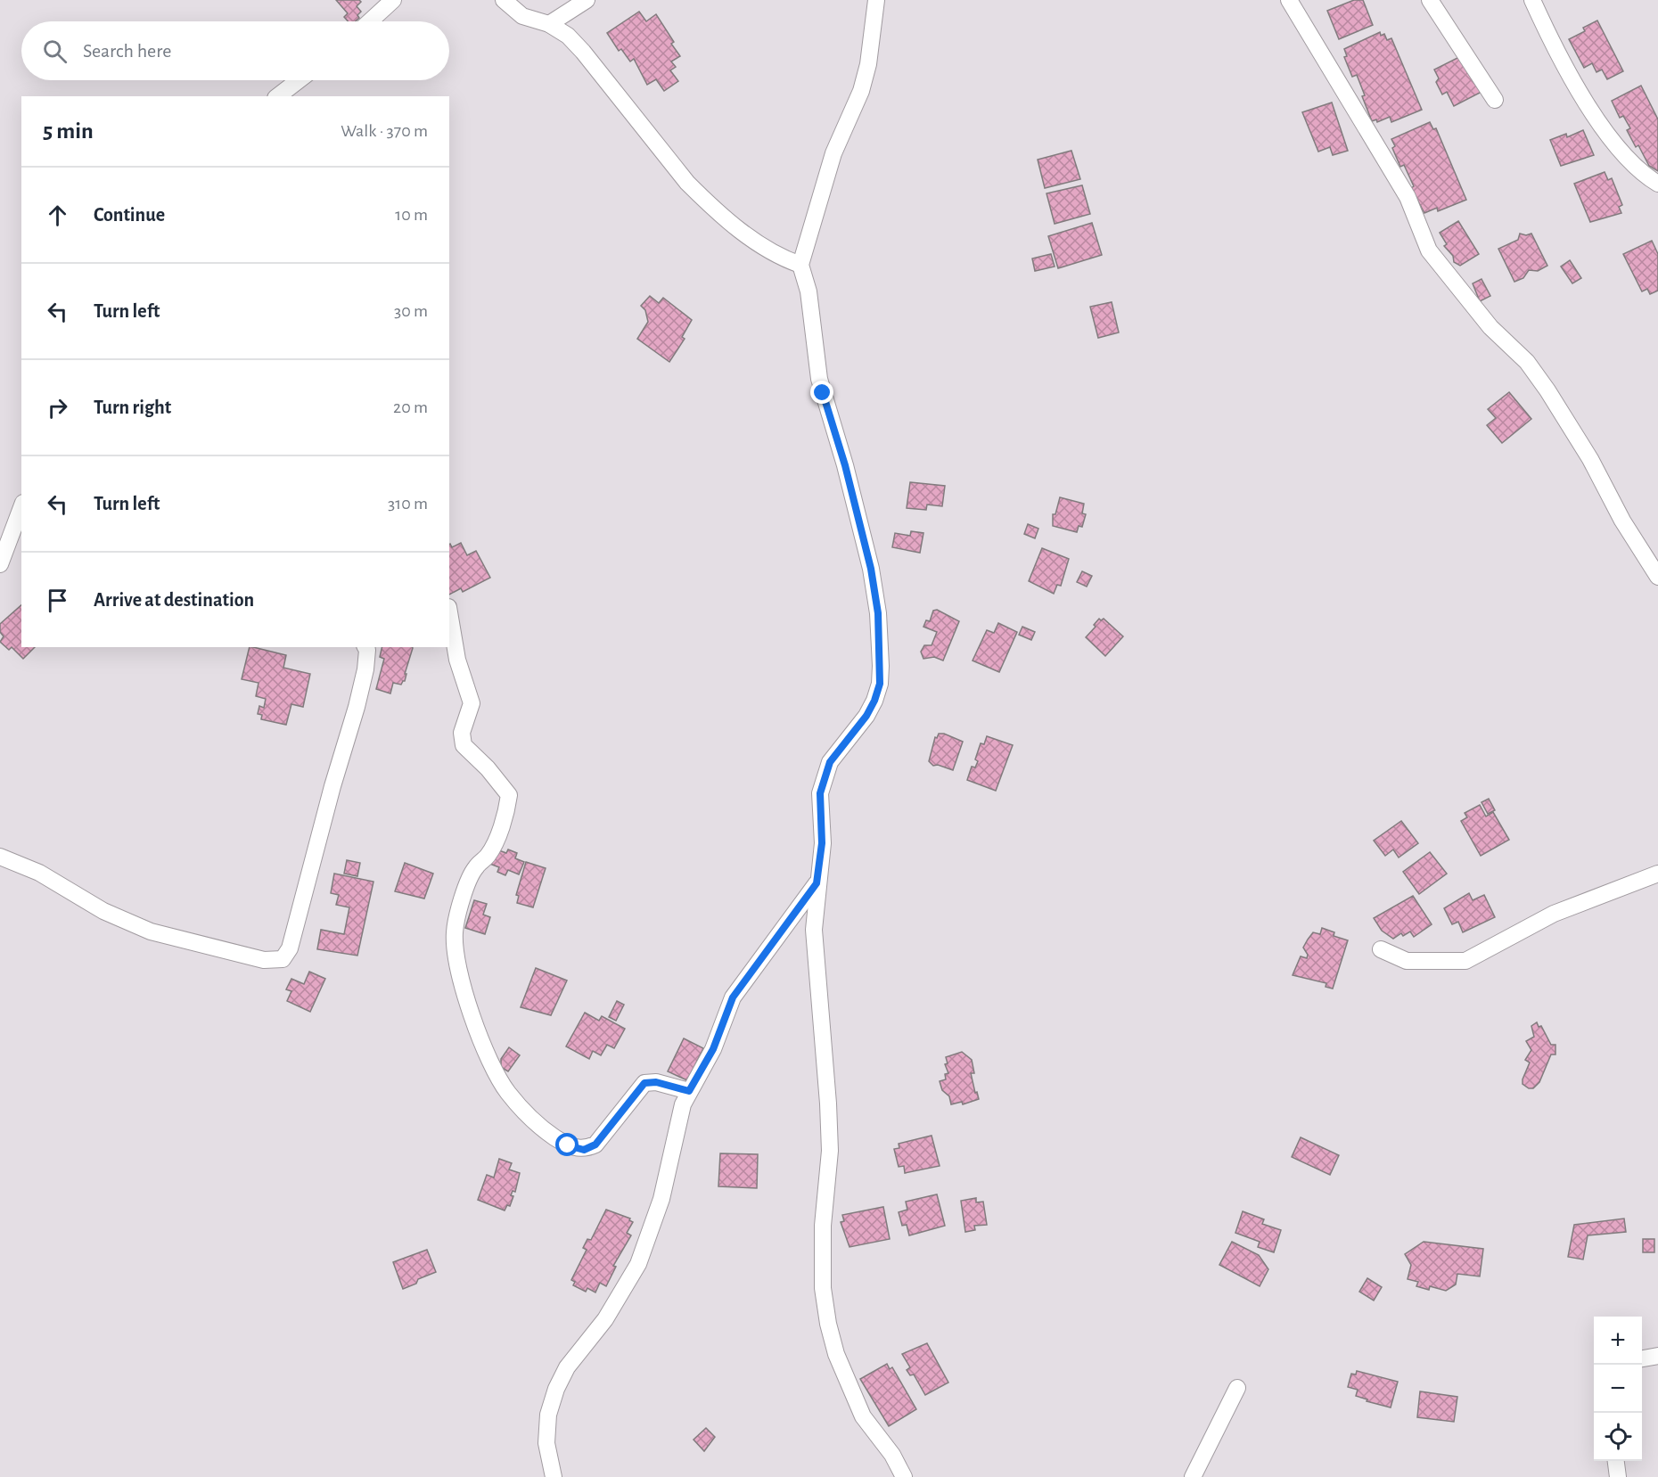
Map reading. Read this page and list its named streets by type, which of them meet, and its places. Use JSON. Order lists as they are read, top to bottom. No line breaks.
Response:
{"page":{"search":"Search here","heading":["5 min","Walk · 370 m"],"list":[["Continue","10 m"],["Turn left","30 m"],["Turn right","20 m"],["Turn left","310 m"],"Arrive at destination"],"map_buttons":["+","−"]}}
